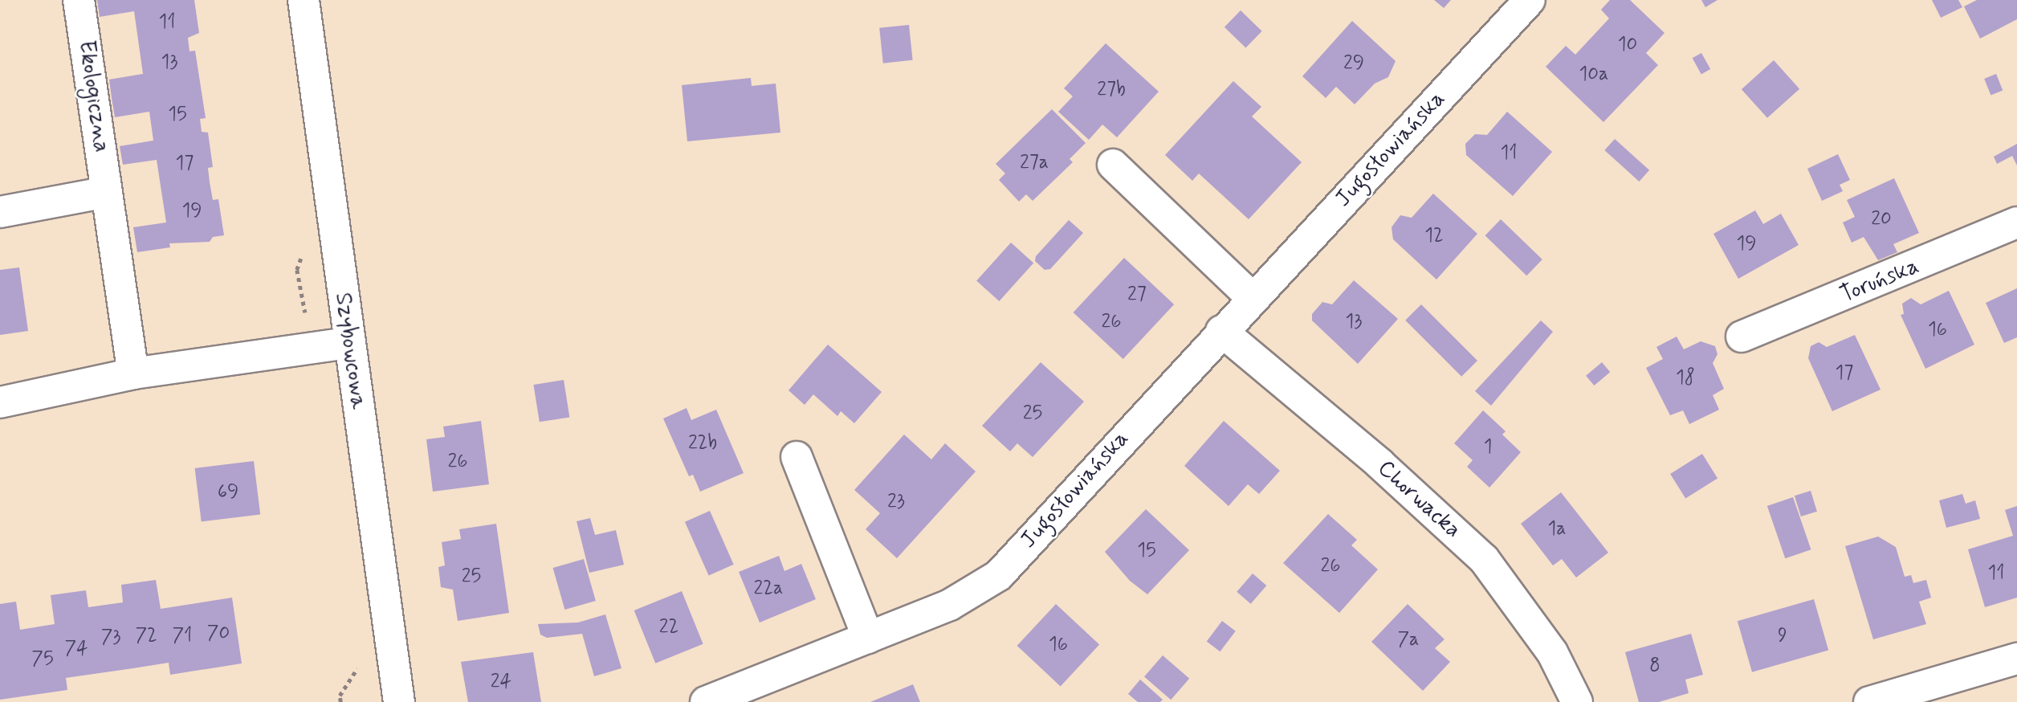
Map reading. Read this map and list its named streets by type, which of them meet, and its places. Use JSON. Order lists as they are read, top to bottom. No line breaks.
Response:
{"streets":{"street":["Ekologiczna","Jugosłowiańska","Toruńska","Szybowcowa","Chorwacka"]},"crossings":[["Jugosłowiańska","Chorwacka"]],"house_numbers":["11","10","13","29","10a","27b","15","11","27a","17","19","20","12","19","27","26","13","16","17","18","25","22b","1","26","69","23","1a","15","26","11","25","22a","22","70","72","71","9","73","7a","16","74","75","8","24"]}
